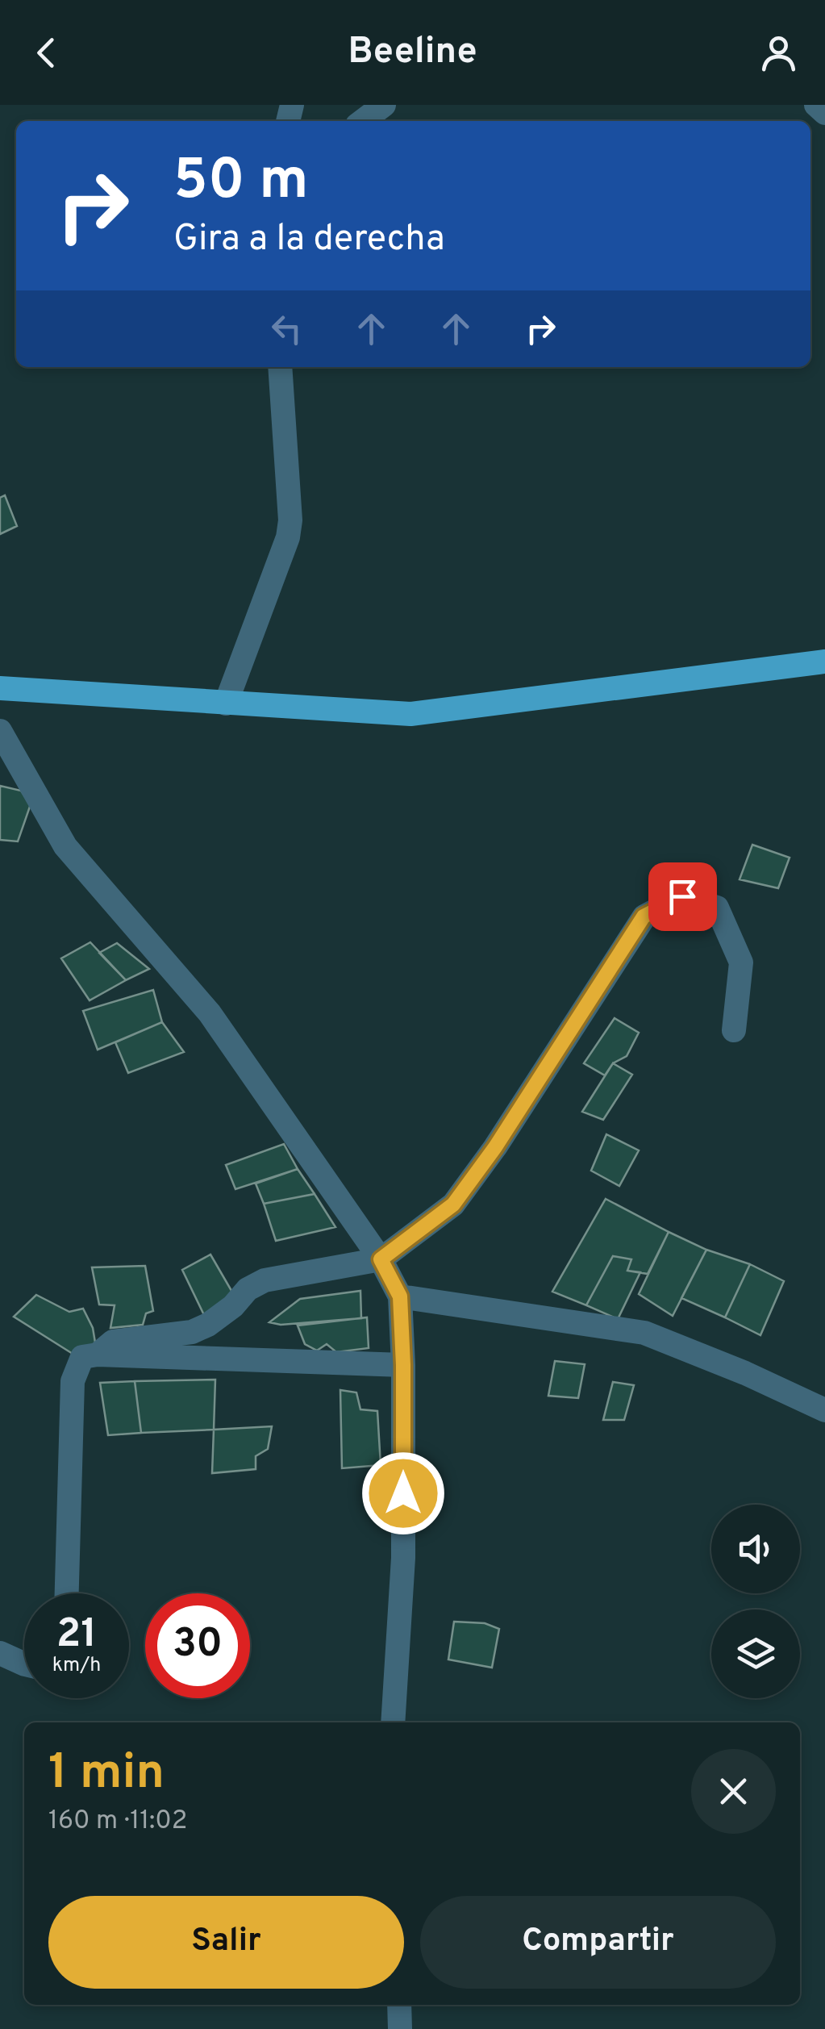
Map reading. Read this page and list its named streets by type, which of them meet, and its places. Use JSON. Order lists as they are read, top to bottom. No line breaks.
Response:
{"page":{"header":"Beeline","turn":["50 m","Gira a la derecha"],"speed":"21 km/h","limit":"30","heading":["1 min","160 m · 11:02"],"buttons":["Salir","Compartir"]}}
